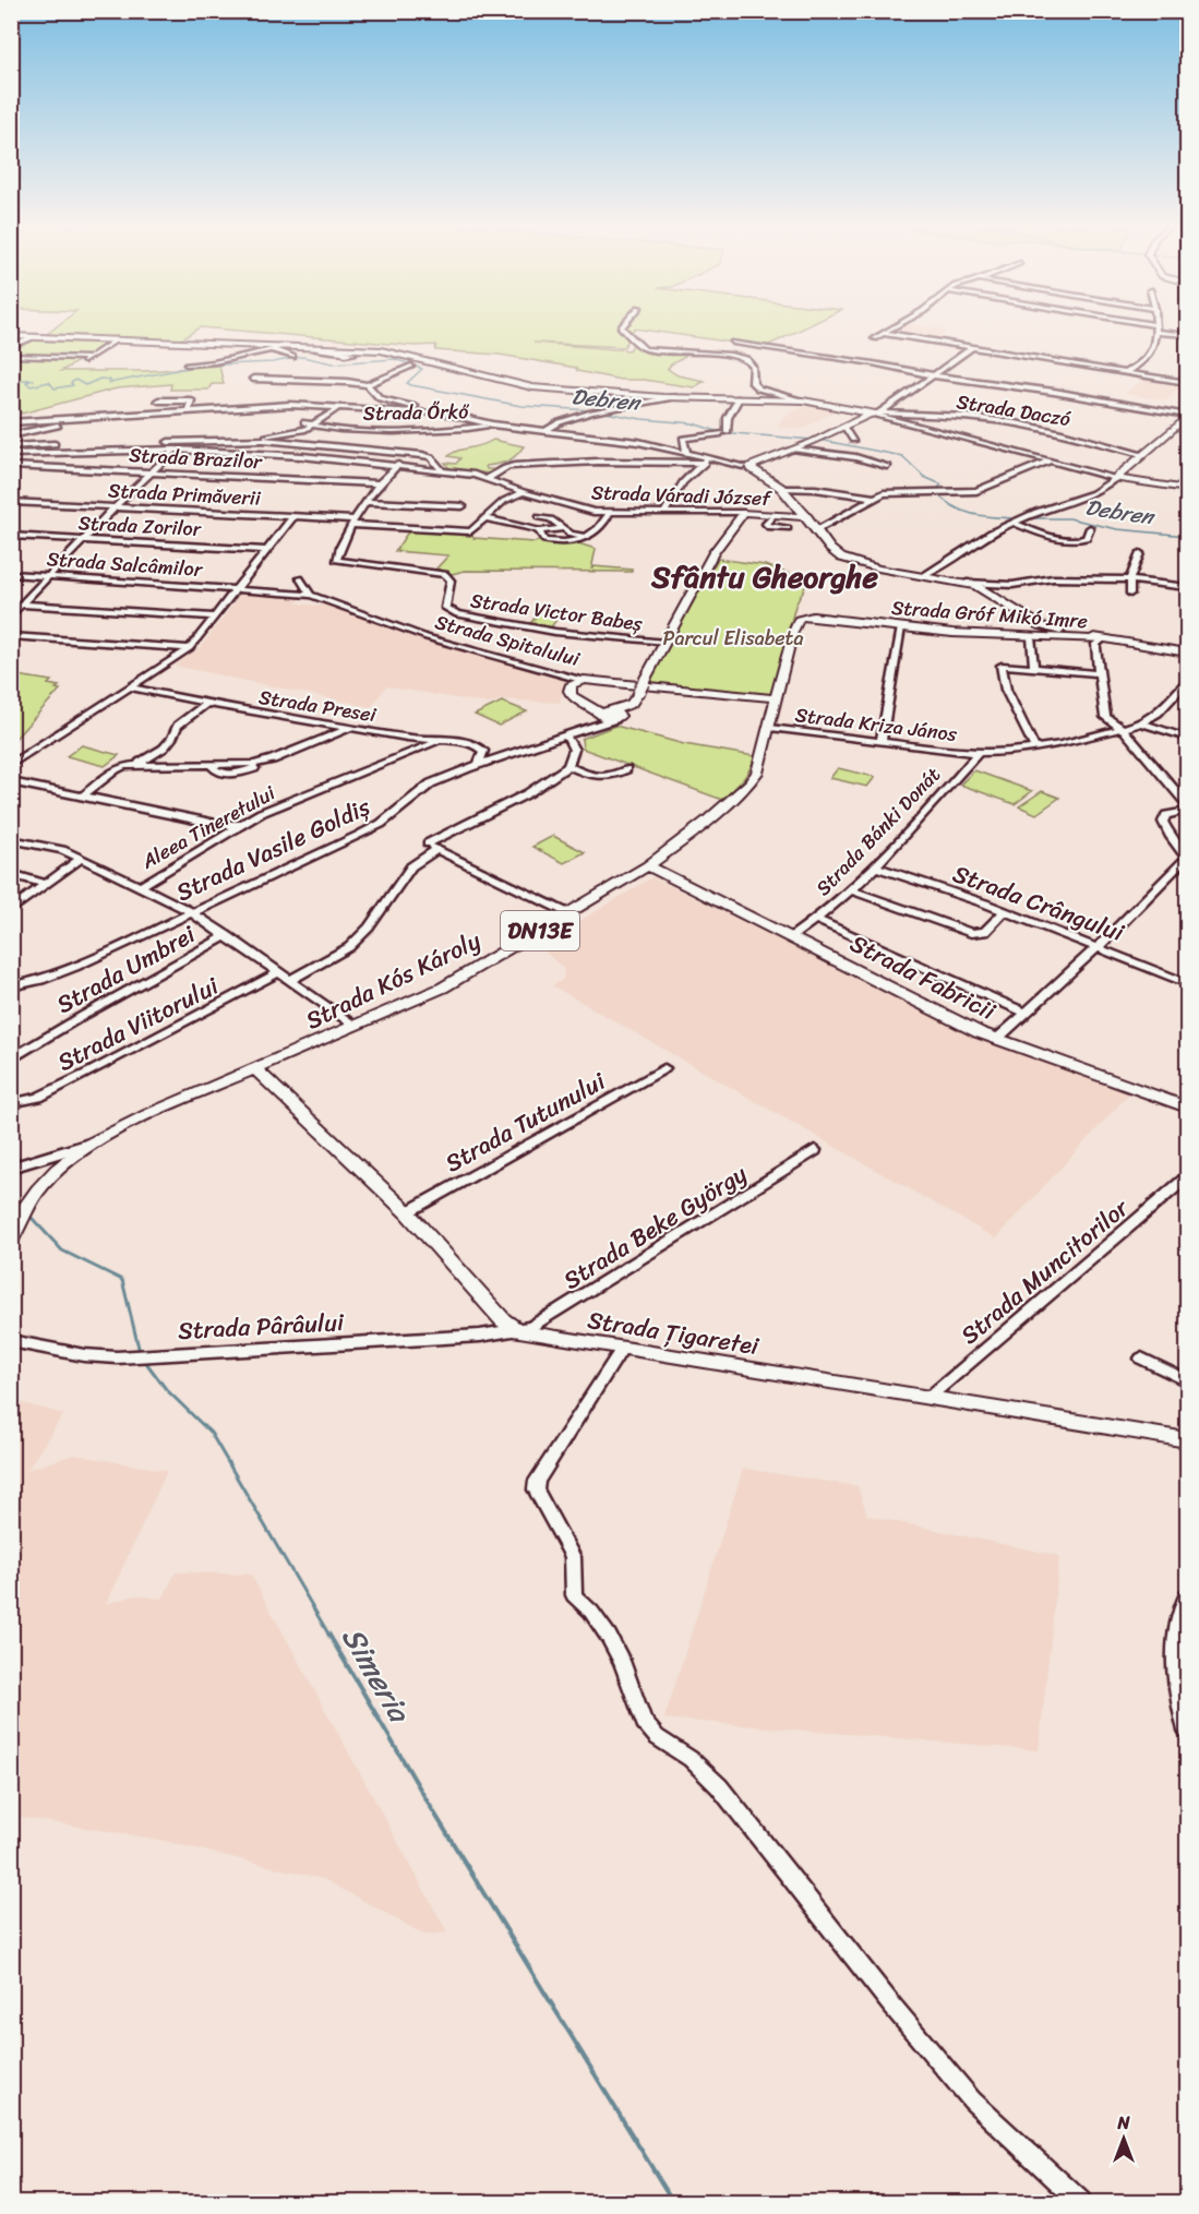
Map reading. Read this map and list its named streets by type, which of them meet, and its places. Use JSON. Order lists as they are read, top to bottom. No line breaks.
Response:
{"streets":{"main road":["Strada Váradi József","Strada Gróf Mikó Imre","Strada Spitalului","DN13E","Strada Fabricii","Strada Kós Károly","Strada Țigaretei"],"street":["Strada Daczó","Strada Őrkő","Strada Brazilor","Strada Primăverii","Strada Zorilor","Strada Salcâmilor","Strada Victor Babeș","Strada Presei","Strada Kriza János","Aleea Tineretului","Strada Bánki Donát","Strada Vasile Goldiș","Strada Crângului","Strada Umbrei","Strada Viitorului","Strada Tutunului","Strada Beke György","Strada Muncitorilor","Strada Pârâului"]},"crossings":[["Strada Primăverii","Strada Victor Babeș"],["Strada Váradi József","DN13E"],["Strada Salcâmilor","Strada Spitalului"],["Strada Gróf Mikó Imre","Strada Spitalului"],["Strada Gróf Mikó Imre","DN13E"],["Strada Spitalului","DN13E"],["Strada Presei","Aleea Tineretului"],["Strada Presei","Strada Vasile Goldiș"],["Strada Kriza János","Strada Bánki Donát"],["Strada Kriza János","DN13E"],["Strada Kriza János","Strada Kós Károly"],["Strada Bánki Donát","Strada Crângului"],["Strada Bánki Donát","Strada Fabricii"],["DN13E","Strada Kós Károly"],["Strada Fabricii","Strada Kós Károly"],["Strada Beke György","Strada Pârâului"],["Strada Beke György","Strada Țigaretei"],["Strada Muncitorilor","Strada Țigaretei"],["Strada Pârâului","Strada Țigaretei"]],"districts":["Sfântu Gheorghe"],"water":["Debren","Simeria"],"parks":["Parcul Elisabeta"],"north":"top"}
